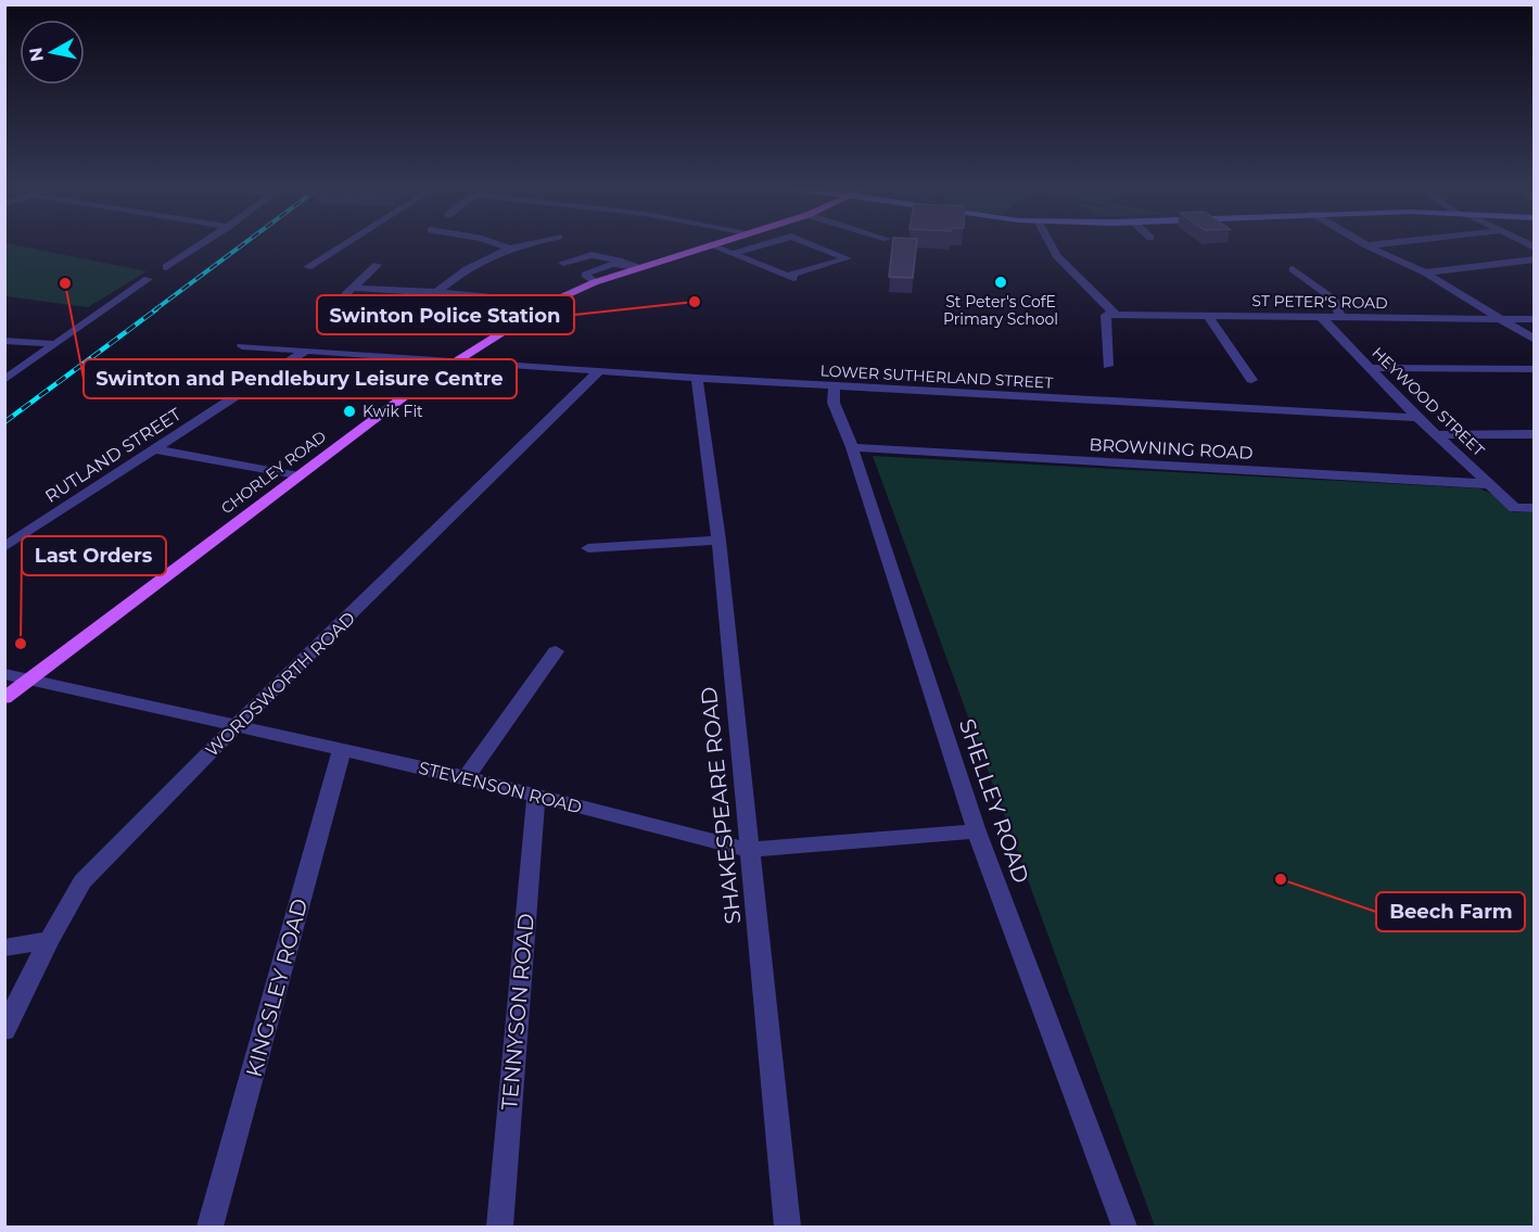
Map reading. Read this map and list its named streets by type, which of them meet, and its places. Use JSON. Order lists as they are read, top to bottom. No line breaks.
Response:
{"streets":{"main road":["CHORLEY ROAD"],"street":["ST PETER'S ROAD","LOWER SUTHERLAND STREET","HEYWOOD STREET","BROWNING ROAD","RUTLAND STREET","WORDSWORTH ROAD","STEVENSON ROAD","SHELLEY ROAD","SHAKESPEARE ROAD","KINGSLEY ROAD","TENNYSON ROAD"]},"crossings":[["ST PETER'S ROAD","HEYWOOD STREET"],["LOWER SUTHERLAND STREET","HEYWOOD STREET"],["LOWER SUTHERLAND STREET","RUTLAND STREET"],["LOWER SUTHERLAND STREET","CHORLEY ROAD"],["LOWER SUTHERLAND STREET","WORDSWORTH ROAD"],["LOWER SUTHERLAND STREET","SHELLEY ROAD"],["LOWER SUTHERLAND STREET","SHAKESPEARE ROAD"],["HEYWOOD STREET","BROWNING ROAD"],["BROWNING ROAD","SHELLEY ROAD"],["CHORLEY ROAD","STEVENSON ROAD"],["WORDSWORTH ROAD","STEVENSON ROAD"],["STEVENSON ROAD","SHELLEY ROAD"],["STEVENSON ROAD","SHAKESPEARE ROAD"],["STEVENSON ROAD","KINGSLEY ROAD"],["STEVENSON ROAD","TENNYSON ROAD"]],"places":["St Peter's CofE Primary School","Swinton and Pendlebury Leisure Centre","Swinton Police Station","Kwik Fit","Last Orders","Beech Farm"],"north":"left"}
